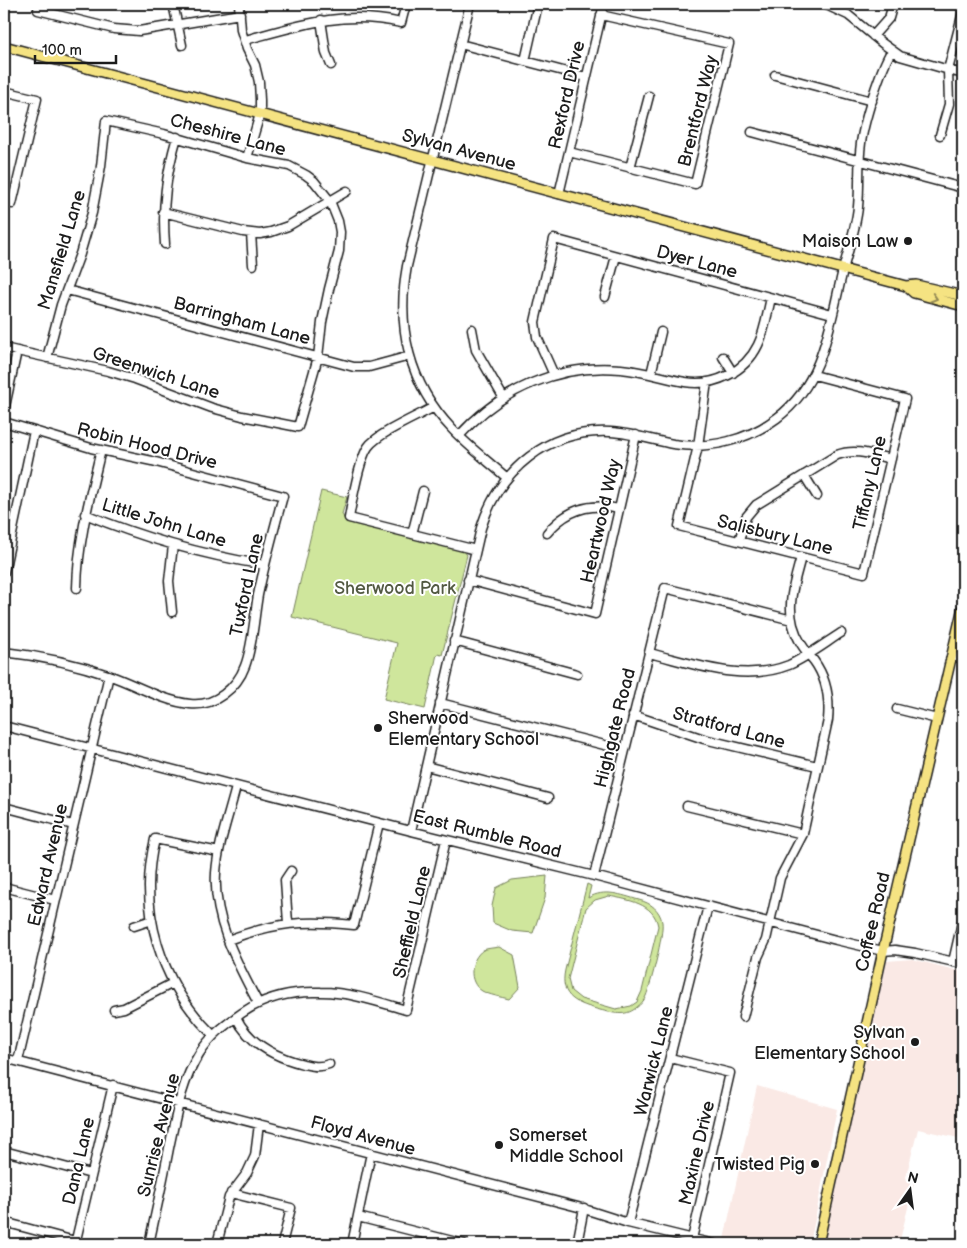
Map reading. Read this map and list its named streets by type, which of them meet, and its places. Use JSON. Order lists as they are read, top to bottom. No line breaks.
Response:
{"streets":{"main road":["Sylvan Avenue","Coffee Road"],"street":["Rexford Drive","Brentford Way","Cheshire Lane","Mansfield Lane","Dyer Lane","Barringham Lane","Greenwich Lane","Robin Hood Drive","Tiffany Lane","Heartwood Way","Little John Lane","Salisbury Lane","Tuxford Lane","Highgate Road","Stratford Lane","East Rumble Road","Edward Avenue","Sheffield Lane","Warwick Lane","Sunrise Avenue","Floyd Avenue","Maxine Drive","Dana Lane"]},"crossings":[["Rexford Drive","Brentford Way"],["Rexford Drive","Sylvan Avenue"],["Cheshire Lane","Mansfield Lane"],["Cheshire Lane","Barringham Lane"],["Cheshire Lane","Greenwich Lane"],["Mansfield Lane","Barringham Lane"],["Mansfield Lane","Greenwich Lane"],["Robin Hood Drive","Tuxford Lane"],["Tiffany Lane","Salisbury Lane"],["Little John Lane","Tuxford Lane"],["Tuxford Lane","Edward Avenue"],["Highgate Road","Stratford Lane"],["Highgate Road","East Rumble Road"],["East Rumble Road","Edward Avenue"],["East Rumble Road","Sheffield Lane"],["East Rumble Road","Coffee Road"],["East Rumble Road","Warwick Lane"],["Edward Avenue","Floyd Avenue"],["Sheffield Lane","Sunrise Avenue"],["Warwick Lane","Floyd Avenue"],["Warwick Lane","Maxine Drive"],["Sunrise Avenue","Floyd Avenue"],["Floyd Avenue","Maxine Drive"],["Floyd Avenue","Dana Lane"]],"parks":["Sherwood Park"],"places":["Maison Law","Sherwood Elementary School","Sylvan Elementary School","Somerset Middle School","Twisted Pig"],"scale_bar":"100 m","north":"top"}
